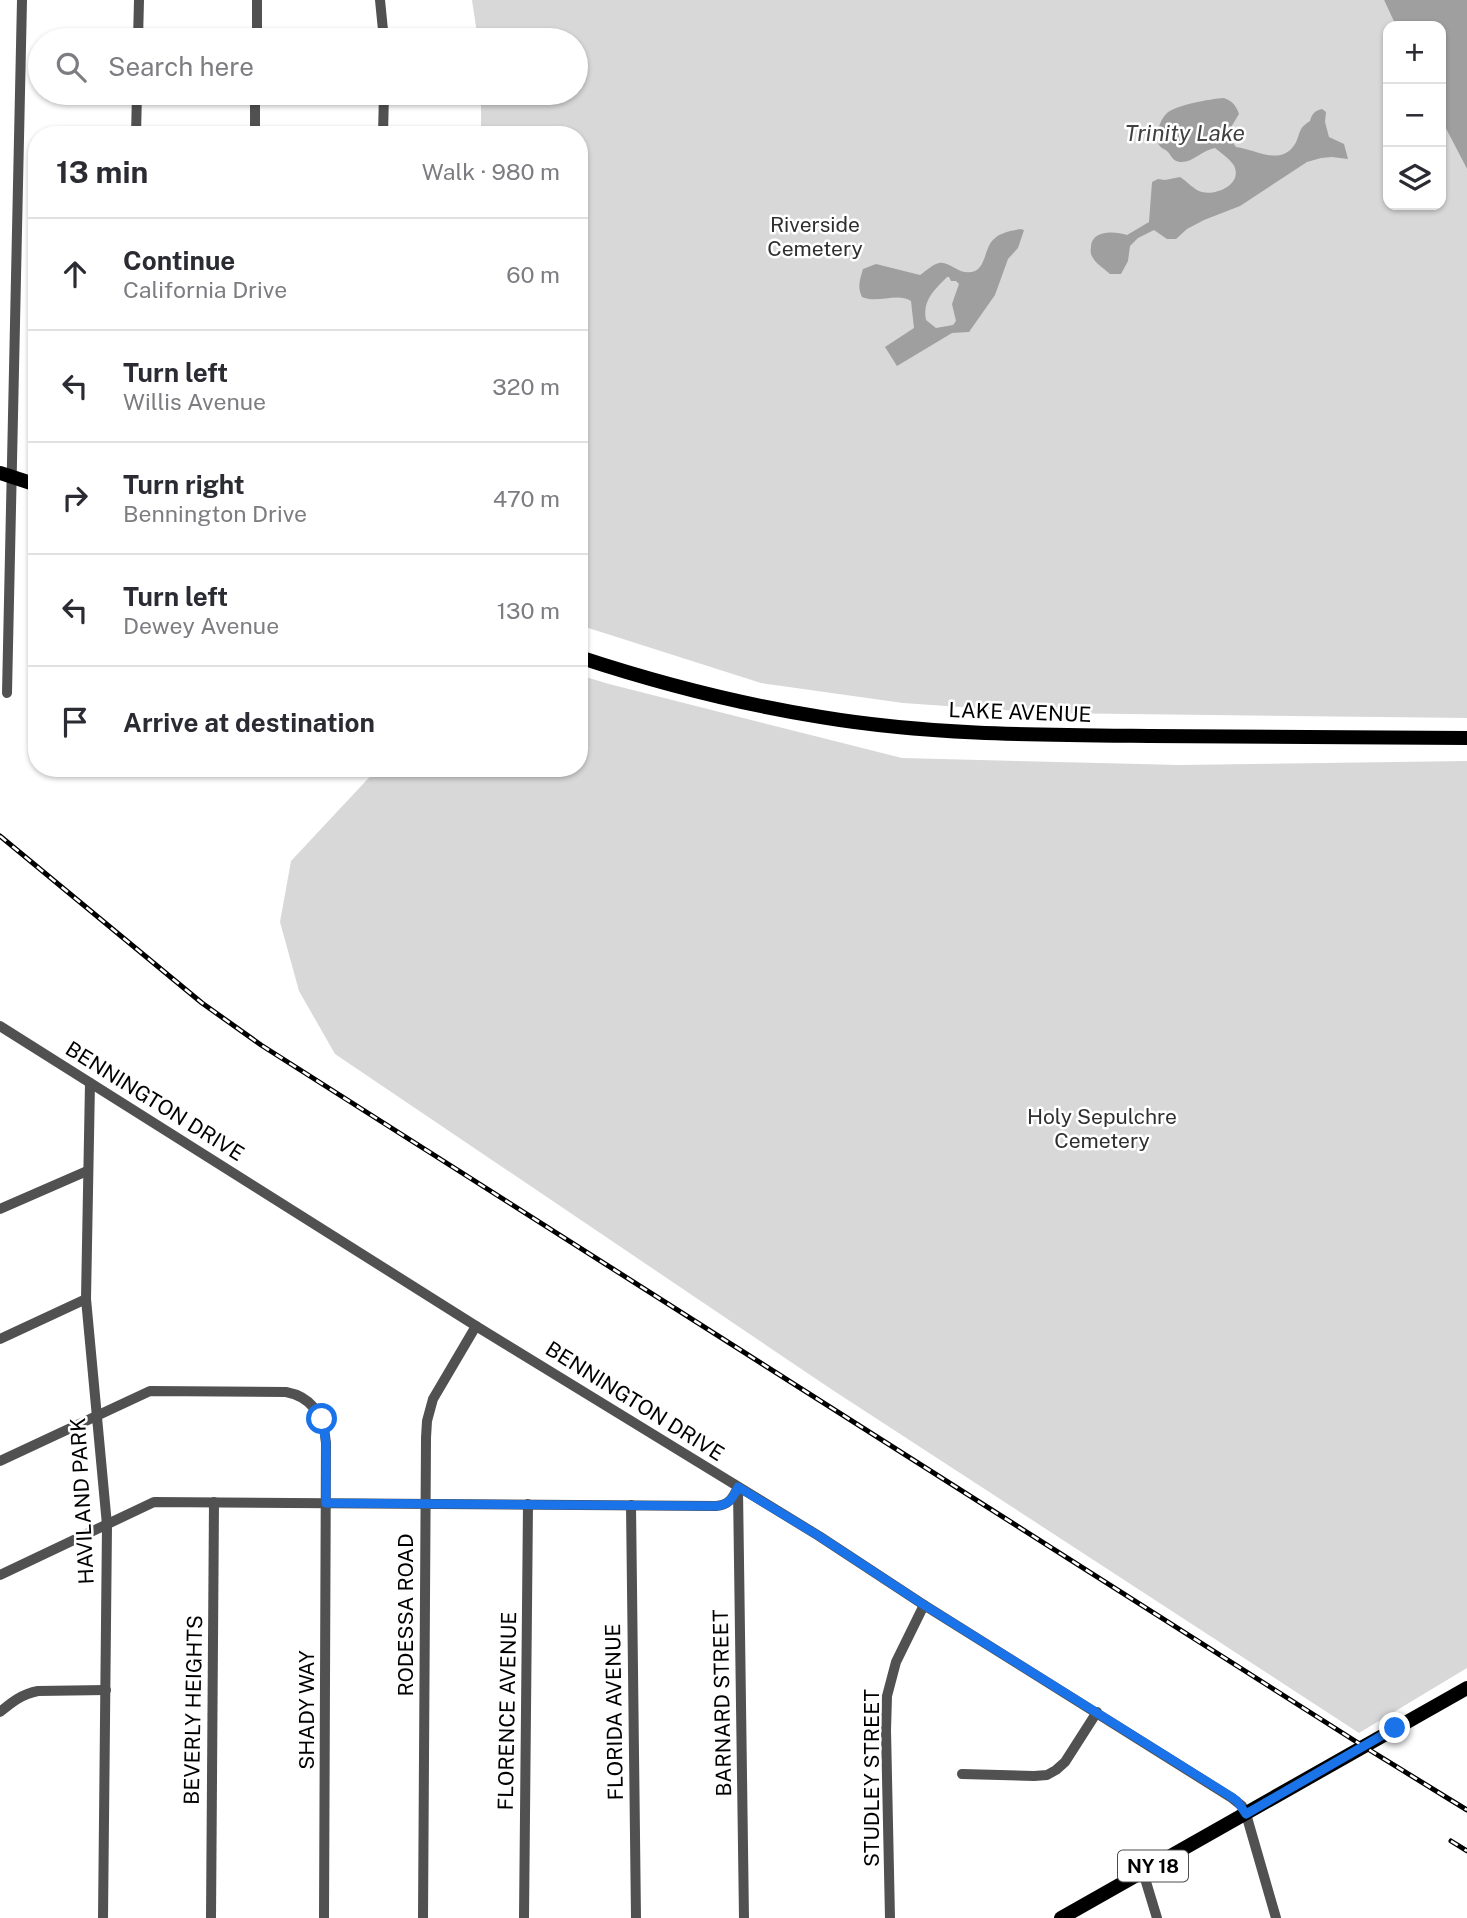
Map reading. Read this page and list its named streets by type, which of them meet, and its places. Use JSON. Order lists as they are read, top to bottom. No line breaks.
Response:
{"streets":{"main road":["LAKE AVENUE","NY 18"],"street":["BENNINGTON DRIVE","HAVILAND PARK","RODESSA ROAD","BARNARD STREET","BEVERLY HEIGHTS","SHADY WAY","FLORENCE AVENUE","FLORIDA AVENUE","STUDLEY STREET"]},"crossings":[["BENNINGTON DRIVE","HAVILAND PARK"],["BENNINGTON DRIVE","RODESSA ROAD"],["BENNINGTON DRIVE","BARNARD STREET"],["BENNINGTON DRIVE","STUDLEY STREET"],["BENNINGTON DRIVE","NY 18"],["HAVILAND PARK","SHADY WAY"]],"water":["Trinity Lake"],"parks":["Riverside Cemetery","Holy Sepulchre Cemetery"],"page":{"map_buttons":["+","−"],"search":"Search here","heading":["13 min","Walk · 980 m"],"list":[["Continue","California Drive","60 m"],["Turn left","Willis Avenue","320 m"],["Turn right","Bennington Drive","470 m"],["Turn left","Dewey Avenue","130 m"],"Arrive at destination"]}}
